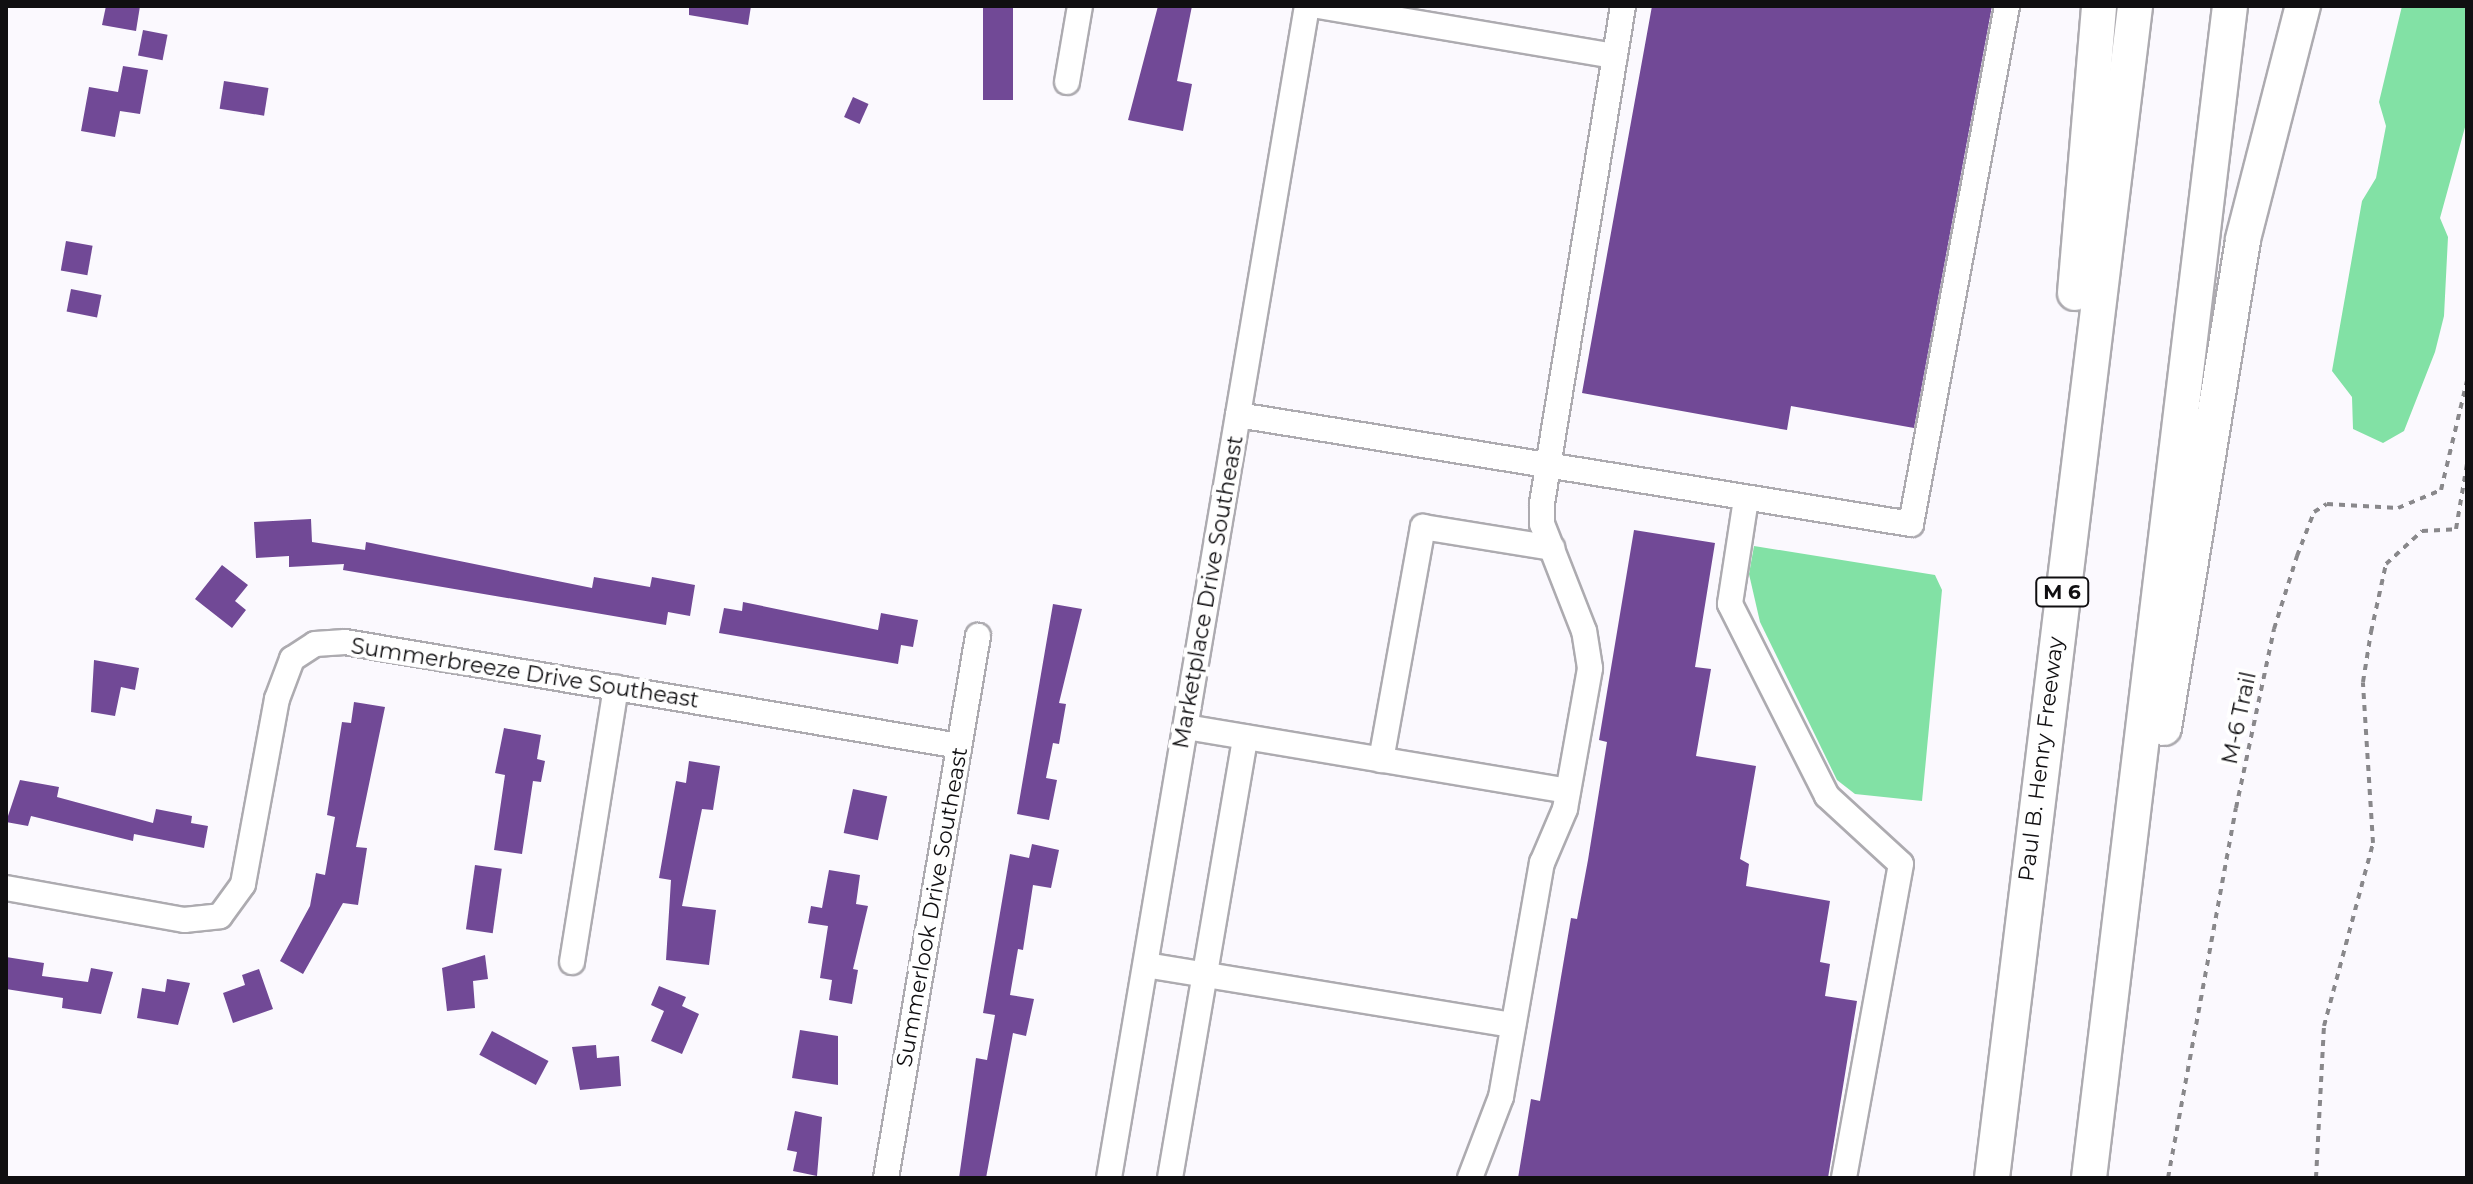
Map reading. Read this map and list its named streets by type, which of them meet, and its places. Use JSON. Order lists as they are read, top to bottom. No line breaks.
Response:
{"streets":{"highway":["M 6","Paul B. Henry Freeway"],"street":["Marketplace Drive Southeast","Summerbreeze Drive Southeast","Summerlook Drive Southeast"],"path":["M-6 Trail"]},"crossings":[["Summerbreeze Drive Southeast","Summerlook Drive Southeast"]]}
